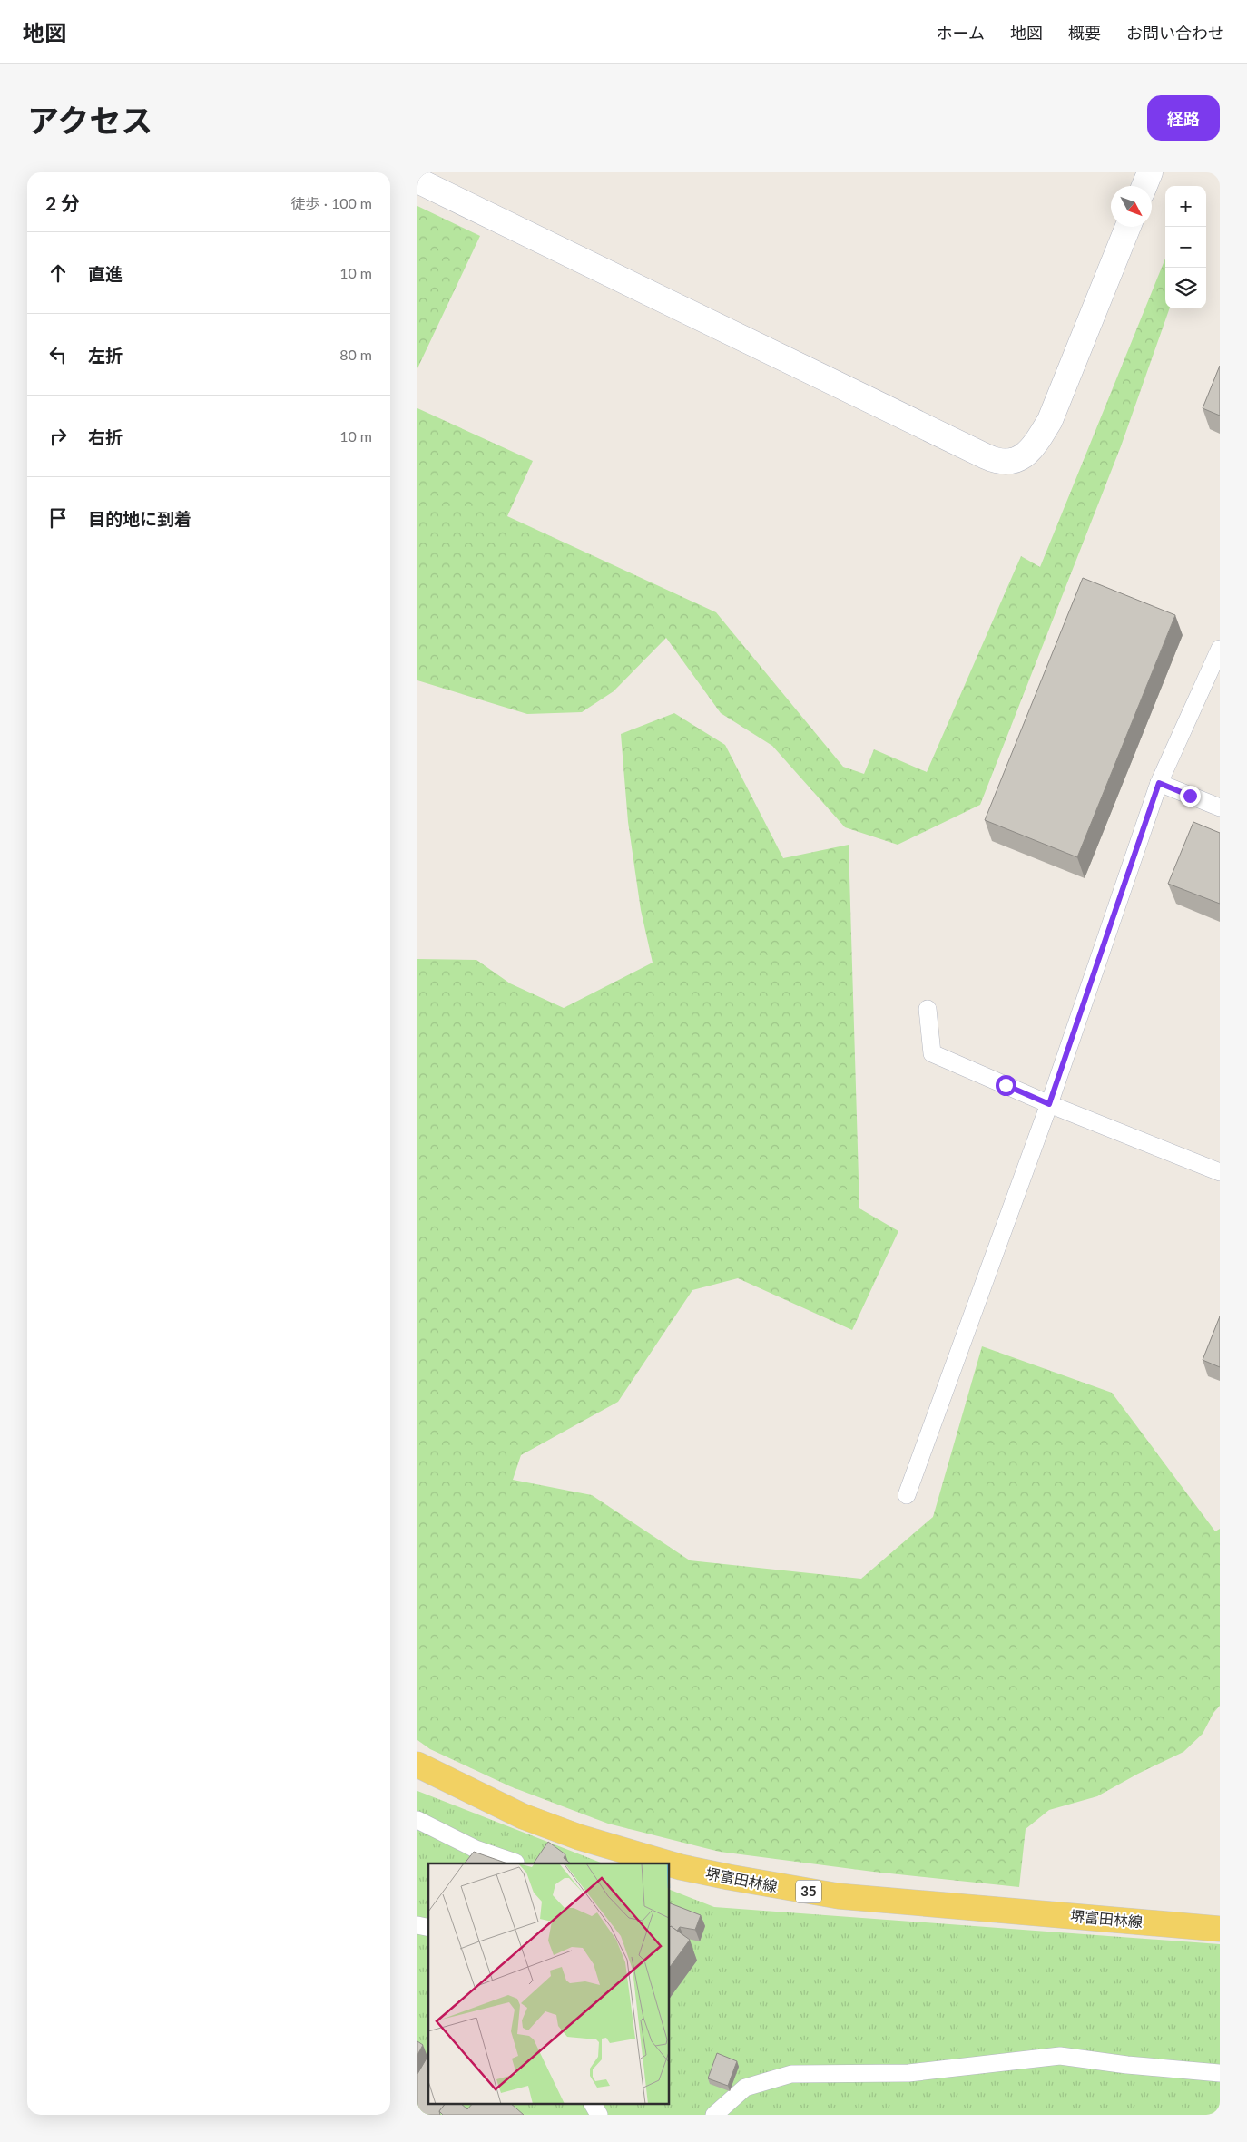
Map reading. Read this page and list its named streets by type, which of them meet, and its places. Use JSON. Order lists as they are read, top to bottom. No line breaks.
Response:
{"streets":{"main road":["堺富田林線","35"]},"north":"bottom right","page":{"header":"地図","nav":["ホーム","地図","概要","お問い合わせ"],"title":"アクセス","buttons":"経路","heading":["2 分","徒歩 · 100 m"],"map_buttons":["+","−"],"list":[["直進","10 m"],["左折","80 m"],["右折","10 m"],"目的地に到着"]}}
